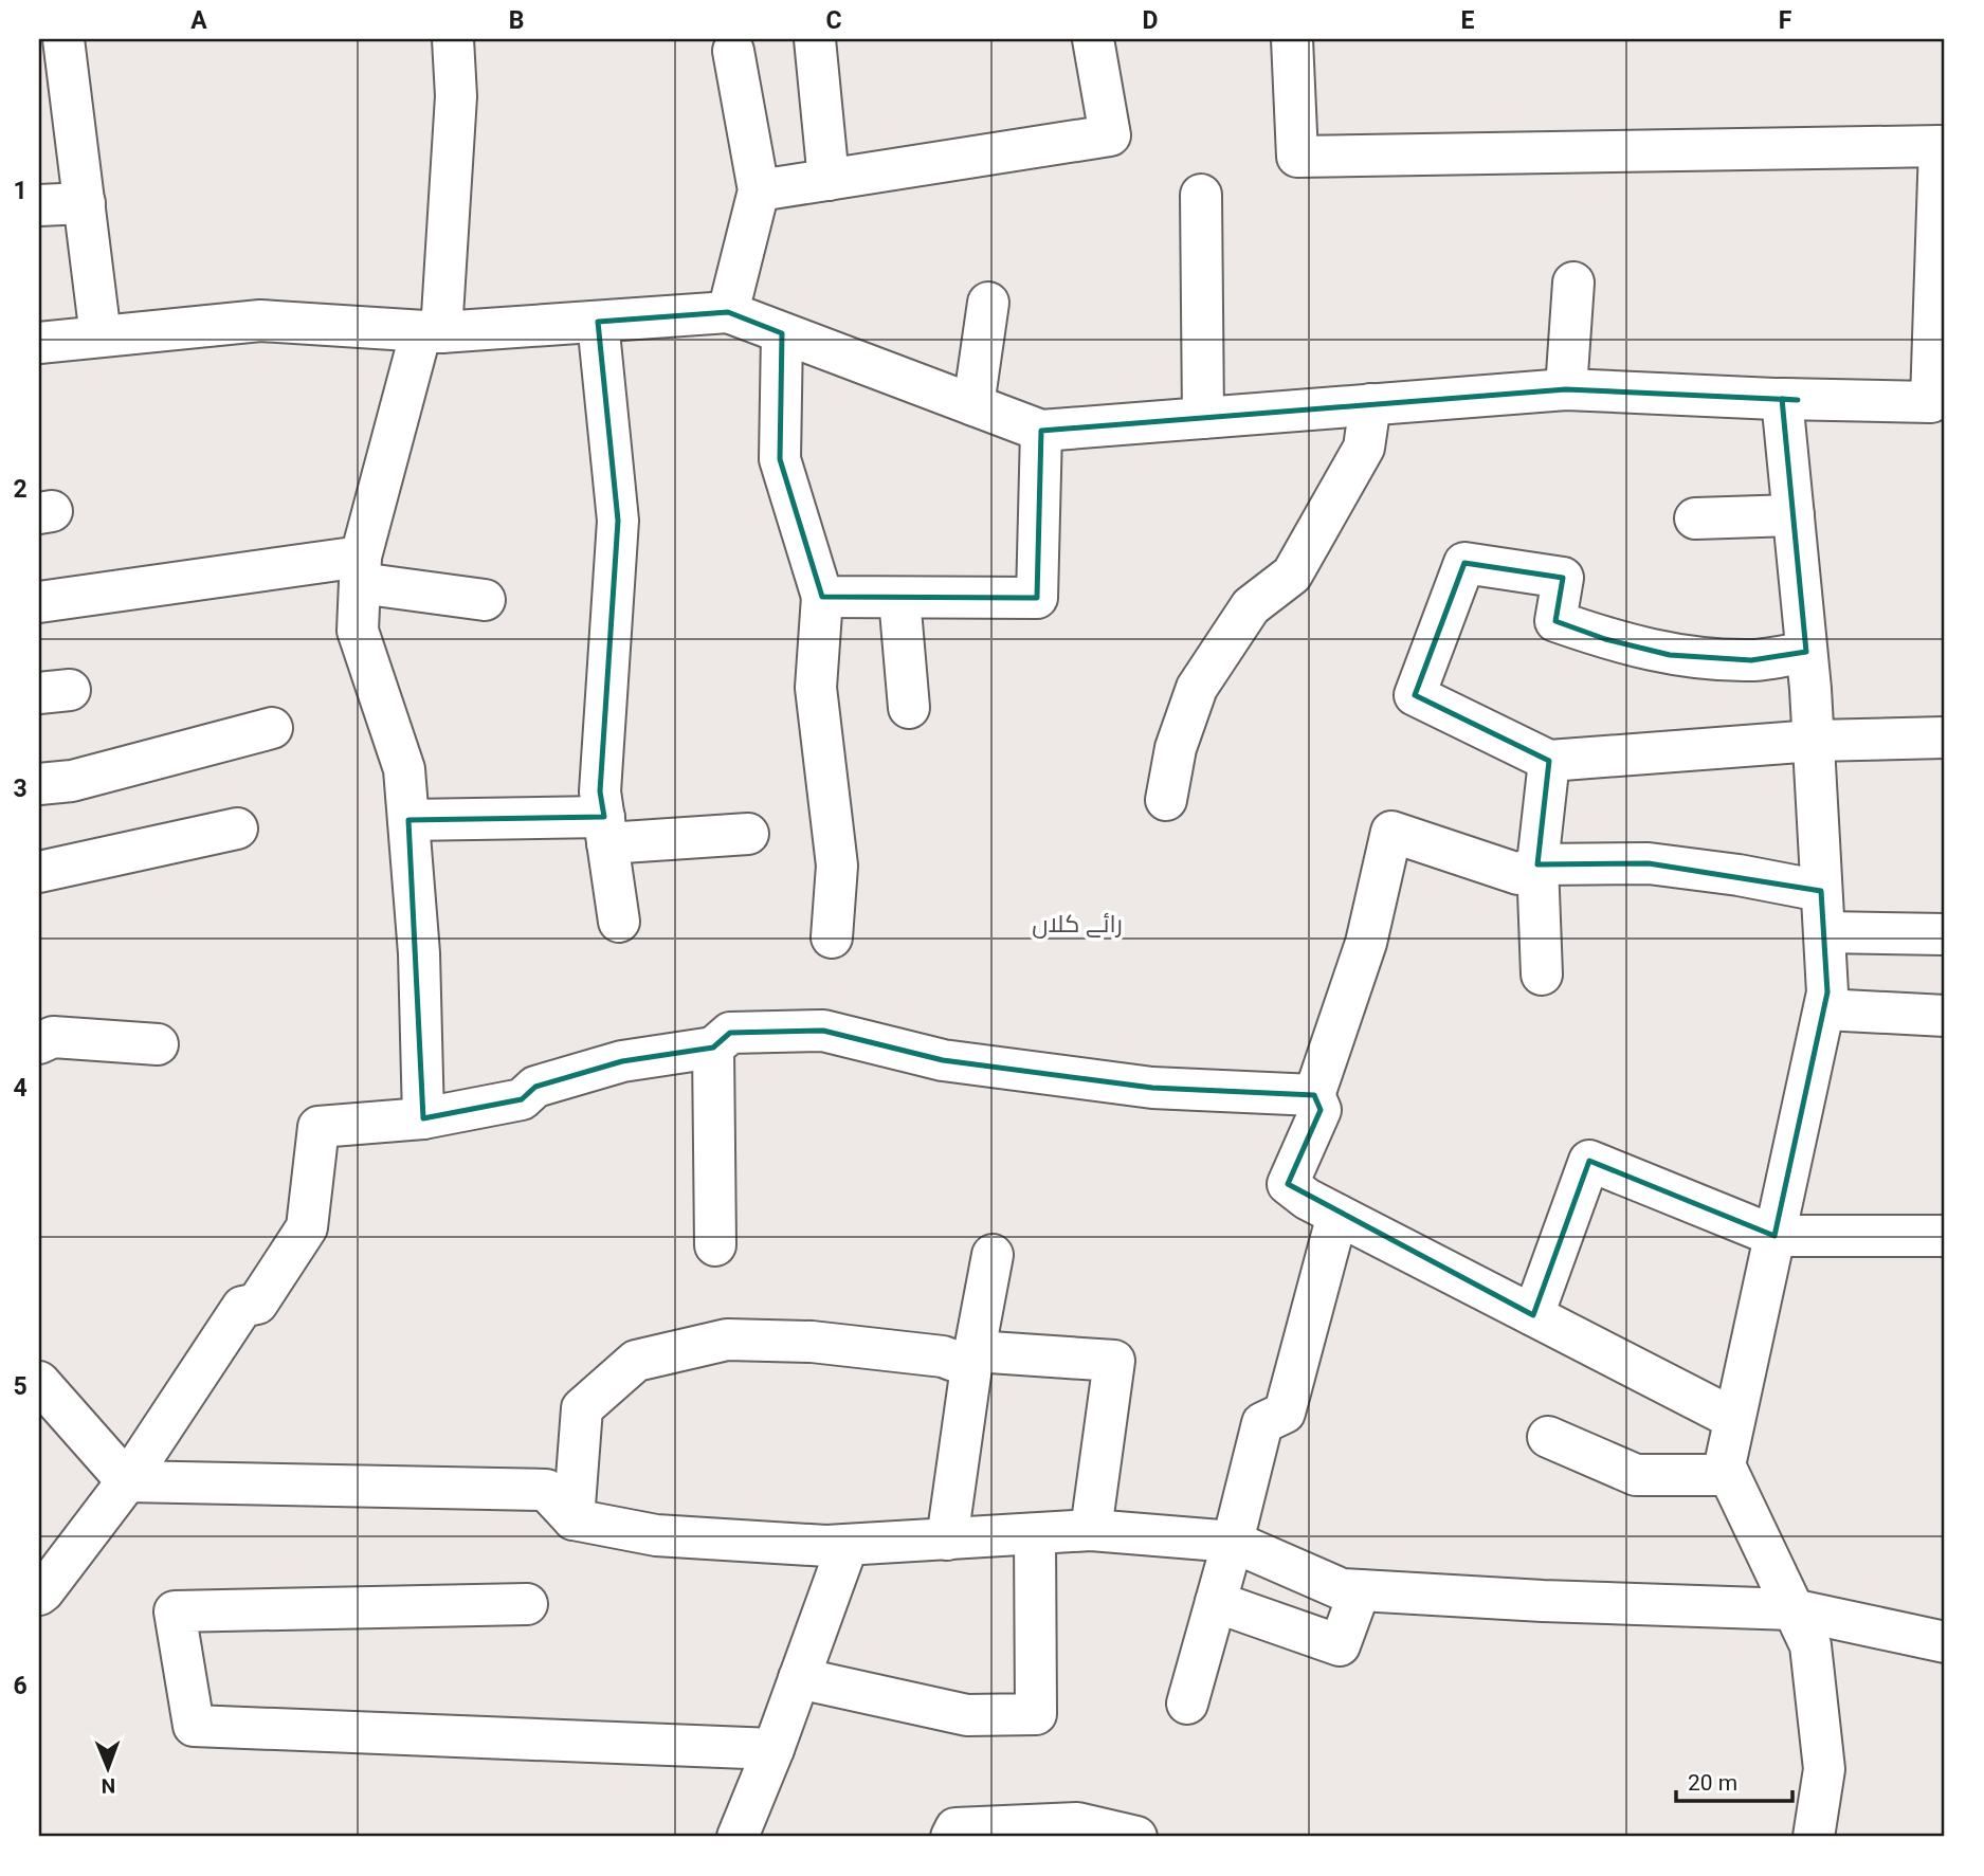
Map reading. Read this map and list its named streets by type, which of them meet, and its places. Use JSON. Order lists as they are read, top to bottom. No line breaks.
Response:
{"districts":["رائے کلاں"],"scale_bar":"20 m","north":"bottom","grid":{"columns":["A","B","C","D","E","F"],"rows":["1","2","3","4","5","6"]}}
